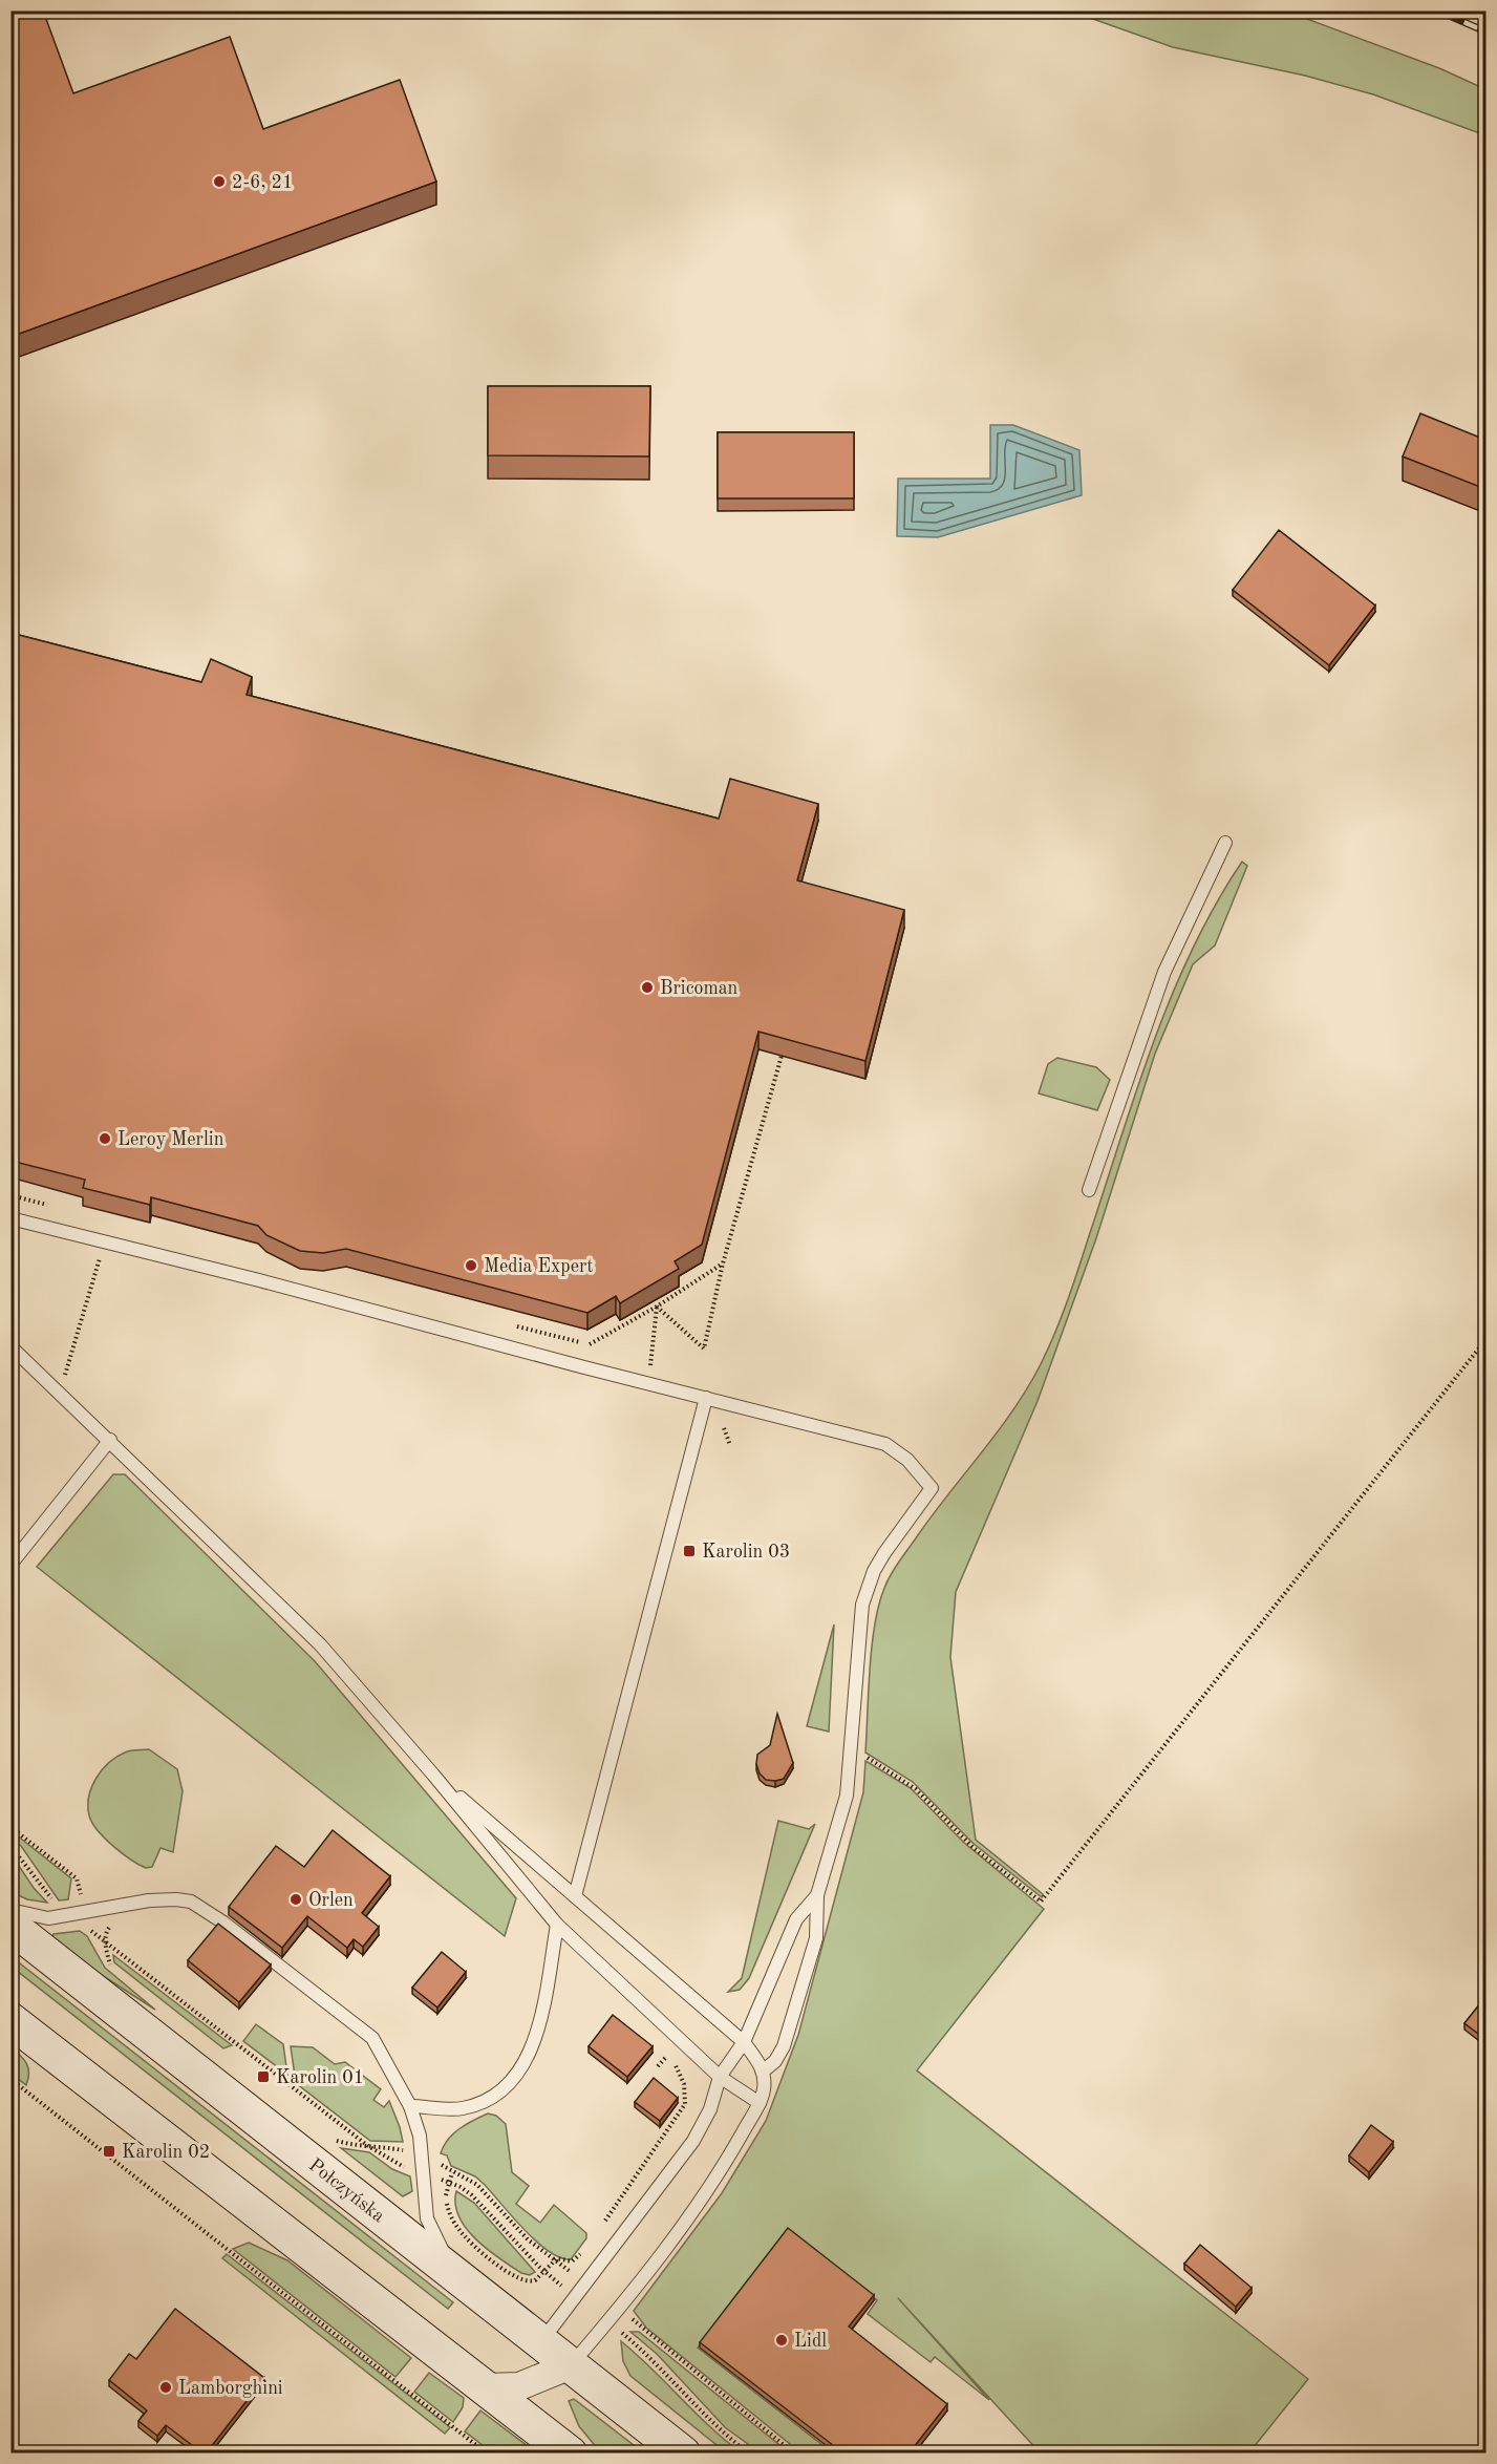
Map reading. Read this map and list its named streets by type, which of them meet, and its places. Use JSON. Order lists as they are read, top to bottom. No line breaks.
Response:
{"streets":{"main road":["Połczyńska"]},"places":{"other":["2-6, 21","Bricoman","Leroy Merlin","Media Expert","Orlen","Lidl","Lamborghini"],"transit":["Karolin 03","Karolin 01","Karolin 02"]}}
